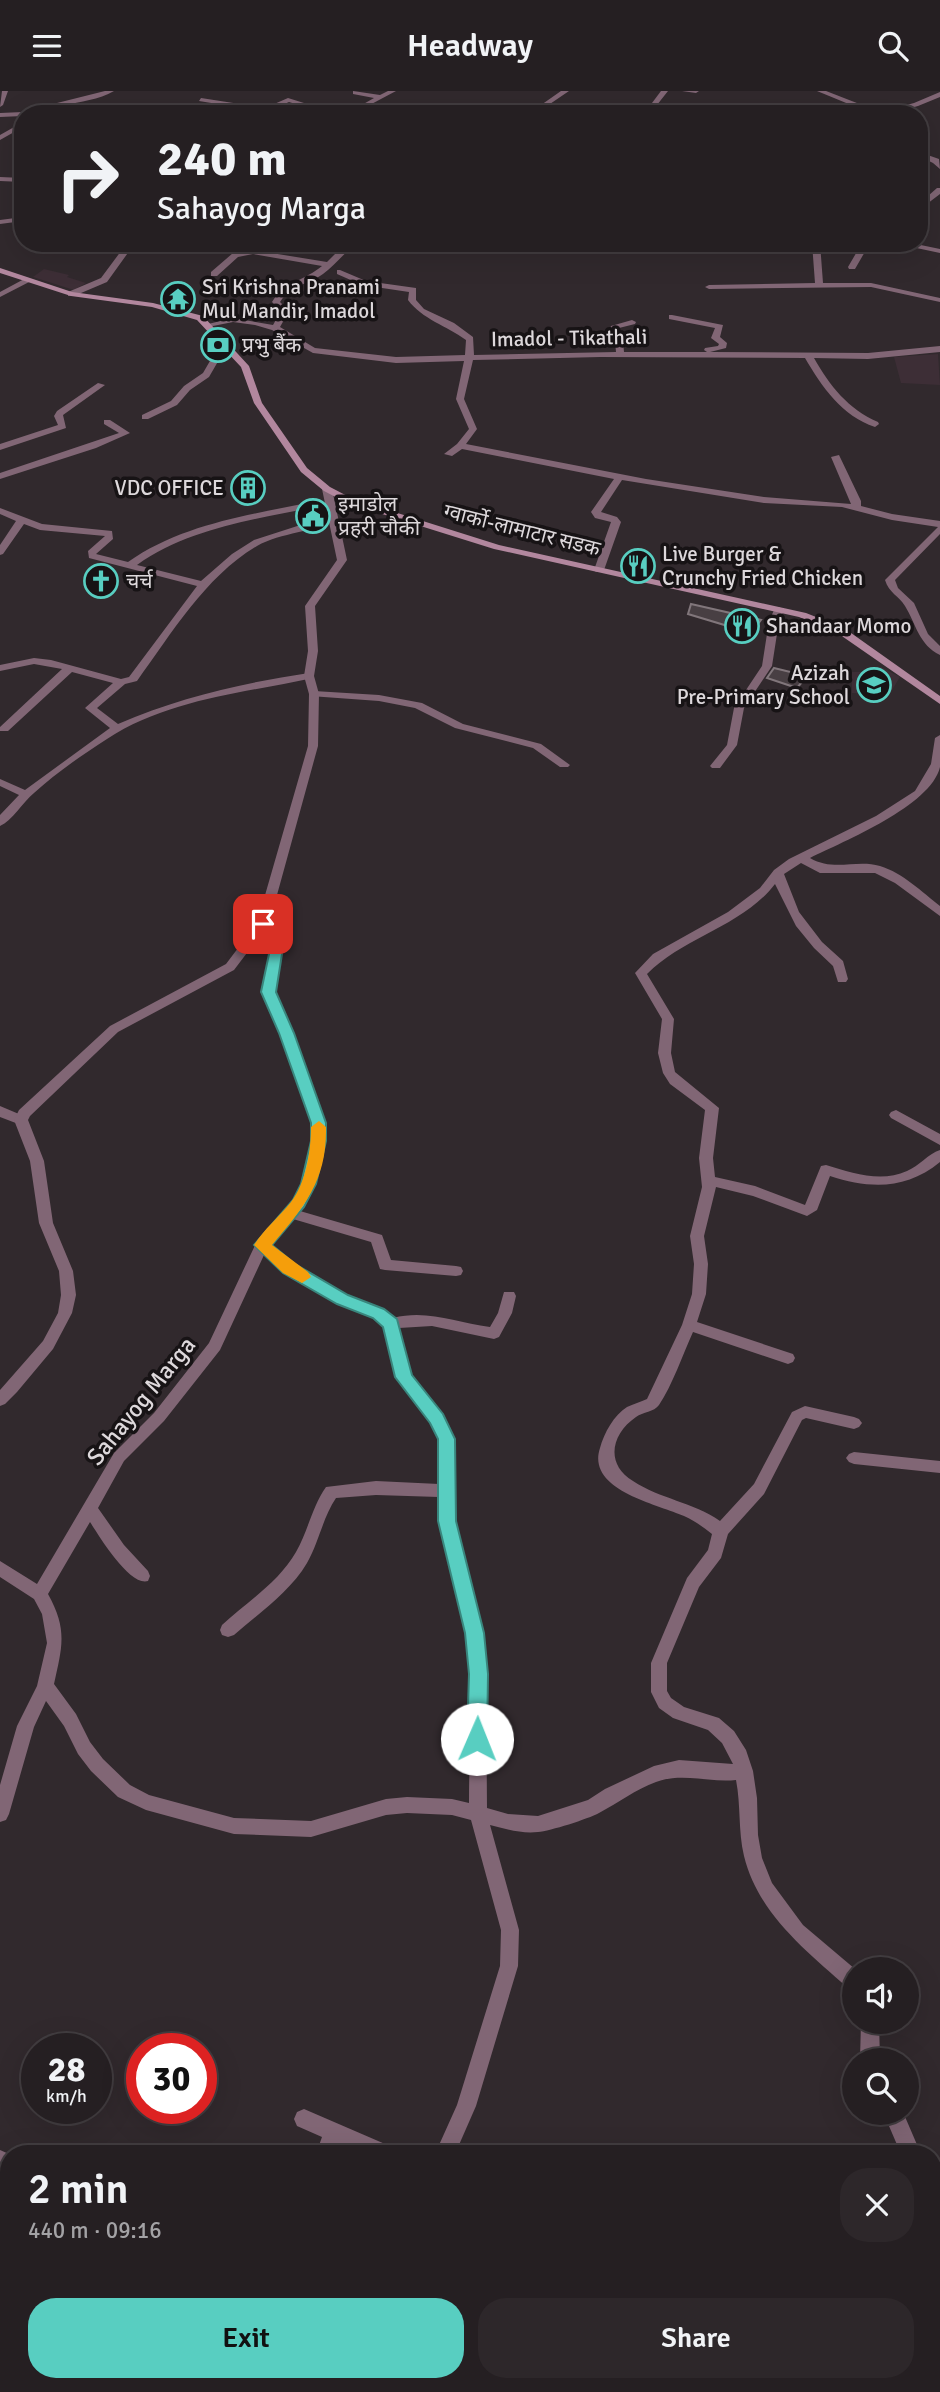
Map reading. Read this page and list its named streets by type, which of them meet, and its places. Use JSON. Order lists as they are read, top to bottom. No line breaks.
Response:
{"streets":{"main road":["ग्वार्को-लामाटार सडक"],"street":["Imadol - Tikathali","Sahayog Marga"]},"crossings":[["Imadol - Tikathali","ग्वार्को-लामाटार सडक"]],"places":{"temple":["Sri Krishna Pranami Mul Mandir, Imadol"],"bank":["प्रभु बैंक"],"building":["VDC OFFICE"],"public building":["इमाडोल प्रहरी चौकी"],"restaurant":["Live Burger & Crunchy Fried Chicken","Shandaar Momo"],"church":["चर्च"],"school or university":["Azizah Pre-Primary School"]},"page":{"header":"Headway","turn":["240 m","Sahayog Marga"],"speed":"28 km/h","limit":"30","heading":["2 min","440 m · 09:16"],"buttons":["Exit","Share"]}}
